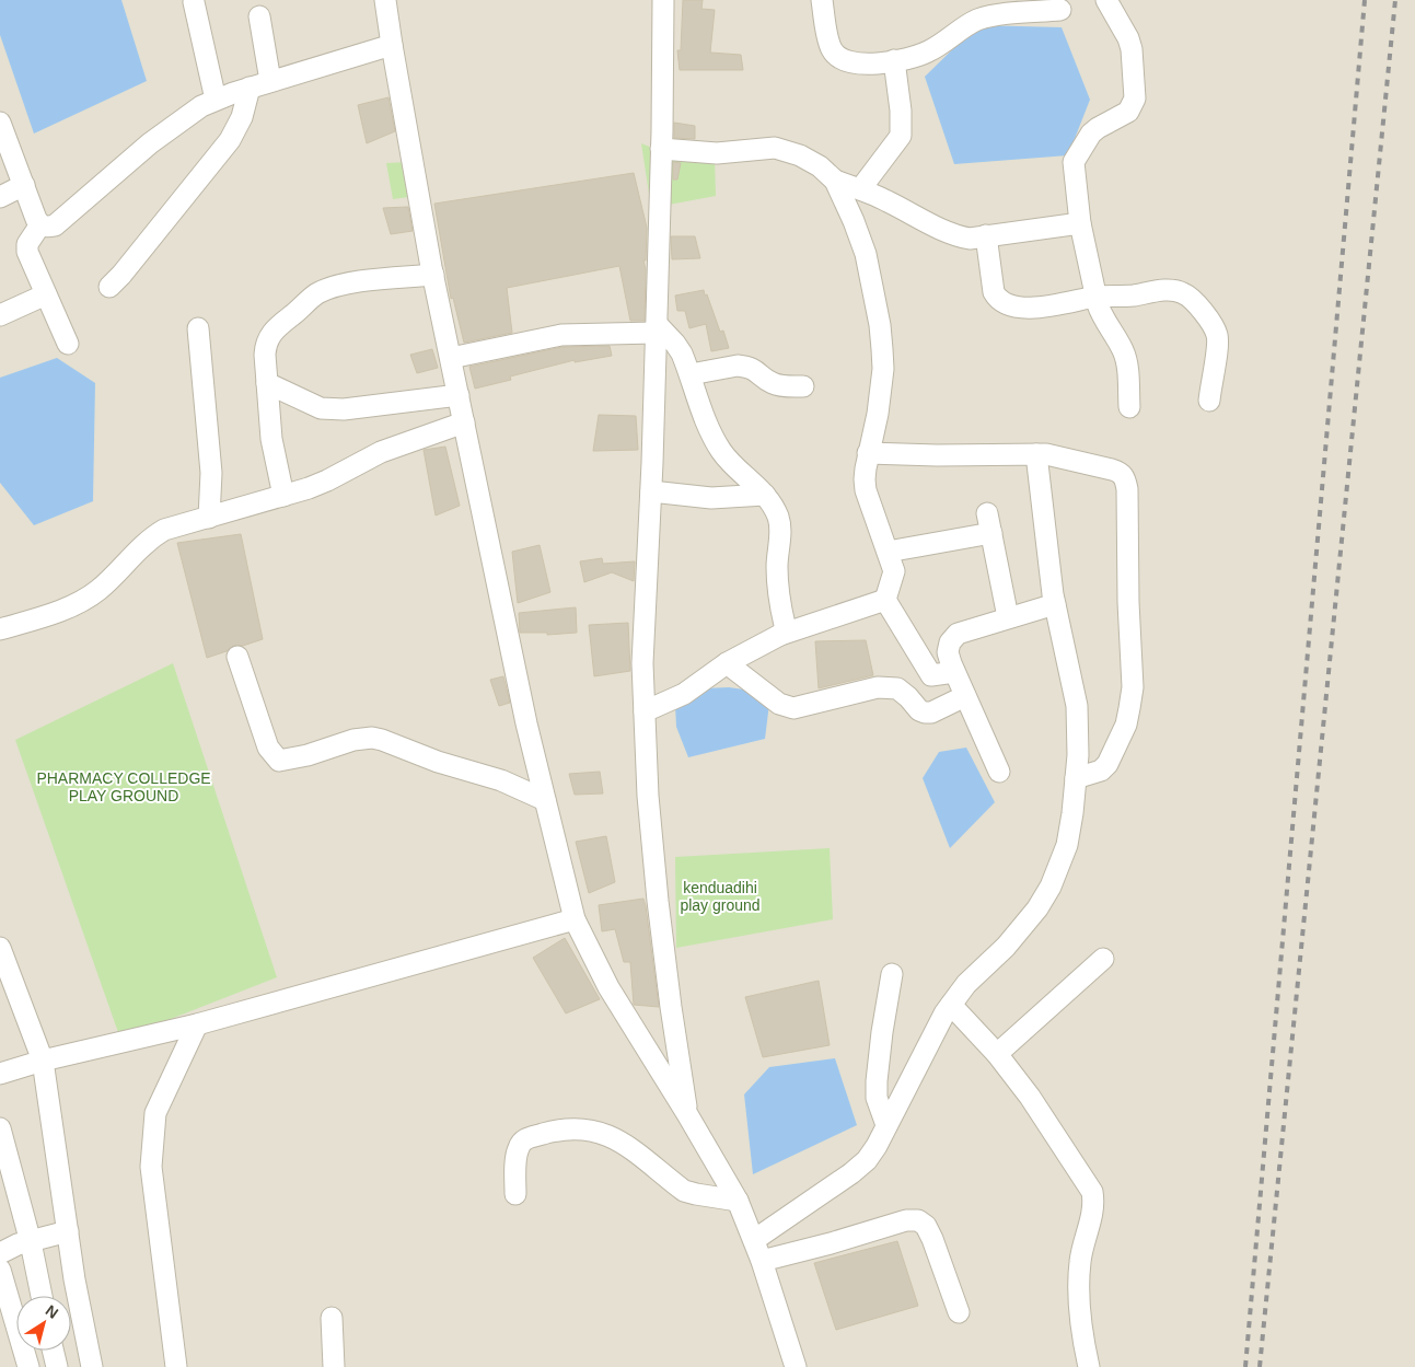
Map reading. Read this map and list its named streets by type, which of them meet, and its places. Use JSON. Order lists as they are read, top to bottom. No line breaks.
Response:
{"parks":["PHARMACY COLLEDGE PLAY GROUND","kenduadihi play ground"],"north":"top right"}
